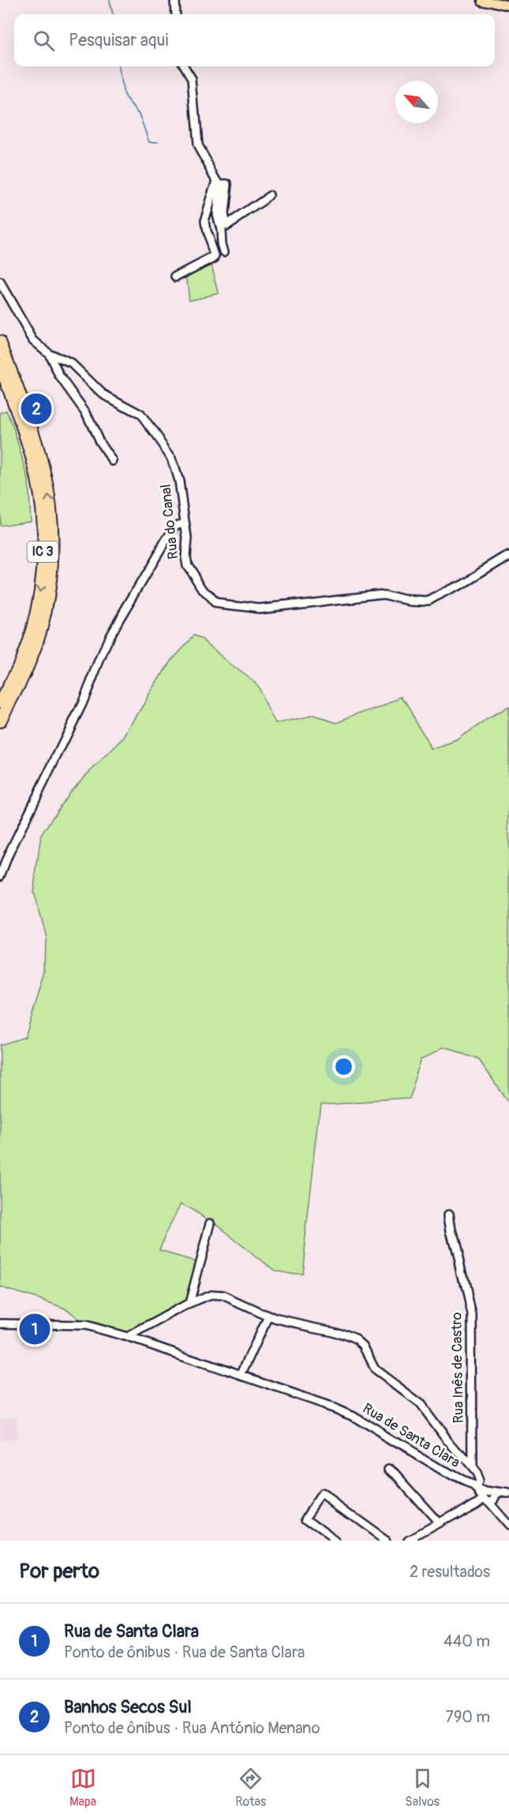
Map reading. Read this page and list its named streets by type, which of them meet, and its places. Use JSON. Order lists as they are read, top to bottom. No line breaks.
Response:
{"streets":{"highway":["IC 3"],"street":["Rua do Canal","Rua Inês de Castro","Rua de Santa Clara"]},"north":"top left","page":{"search":"Pesquisar aqui","pins":["2","1"],"heading":["Por perto","2 resultados"],"list":[{"mark":"1","name":"Rua de Santa Clara","note":"Ponto de ônibus · Rua de Santa Clara","value":"440 m"},{"mark":"2","name":"Banhos Secos Sul","note":"Ponto de ônibus · Rua António Menano","value":"790 m"}],"nav":["Mapa","Rotas","Salvos"]}}
